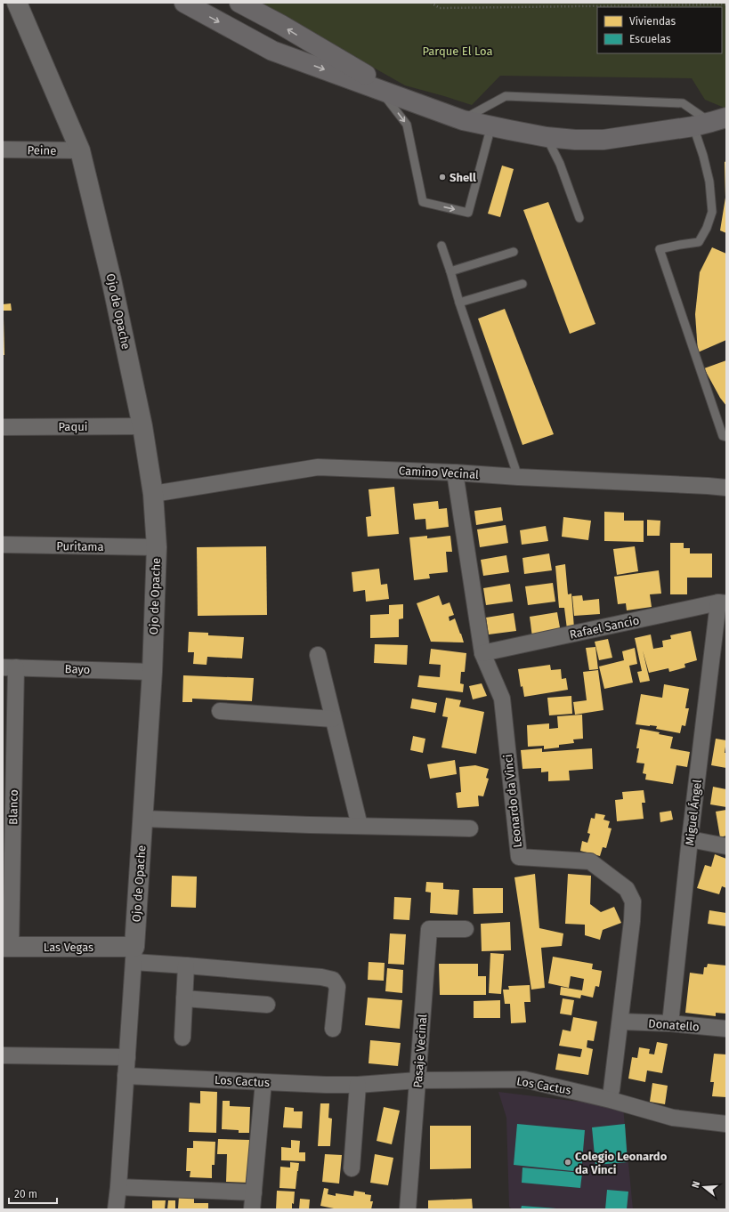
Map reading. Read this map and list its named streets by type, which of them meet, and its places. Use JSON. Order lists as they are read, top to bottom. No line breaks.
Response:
{"streets":{"main road":["Ojo de Opache","Las Vegas"],"street":["Peine","Paqui","Camino Vecinal","Puritama","Rafael Sancio","Bayo","Leonardo da Vinci","Blanco","Miguel Ángel","Donatello","Pasaje Vecinal","Los Cactus"]},"crossings":[["Peine","Ojo de Opache"],["Ojo de Opache","Paqui"],["Ojo de Opache","Camino Vecinal"],["Ojo de Opache","Puritama"],["Ojo de Opache","Bayo"],["Ojo de Opache","Las Vegas"],["Ojo de Opache","Los Cactus"],["Camino Vecinal","Leonardo da Vinci"],["Rafael Sancio","Leonardo da Vinci"],["Rafael Sancio","Miguel Ángel"],["Bayo","Blanco"],["Leonardo da Vinci","Donatello"],["Blanco","Las Vegas"],["Miguel Ángel","Donatello"],["Pasaje Vecinal","Los Cactus"]],"parks":["Parque El Loa"],"places":["Shell","Colegio Leonardo da Vinci"],"legend":["Viviendas","Escuelas"],"scale_bar":"20 m","north":"left"}
